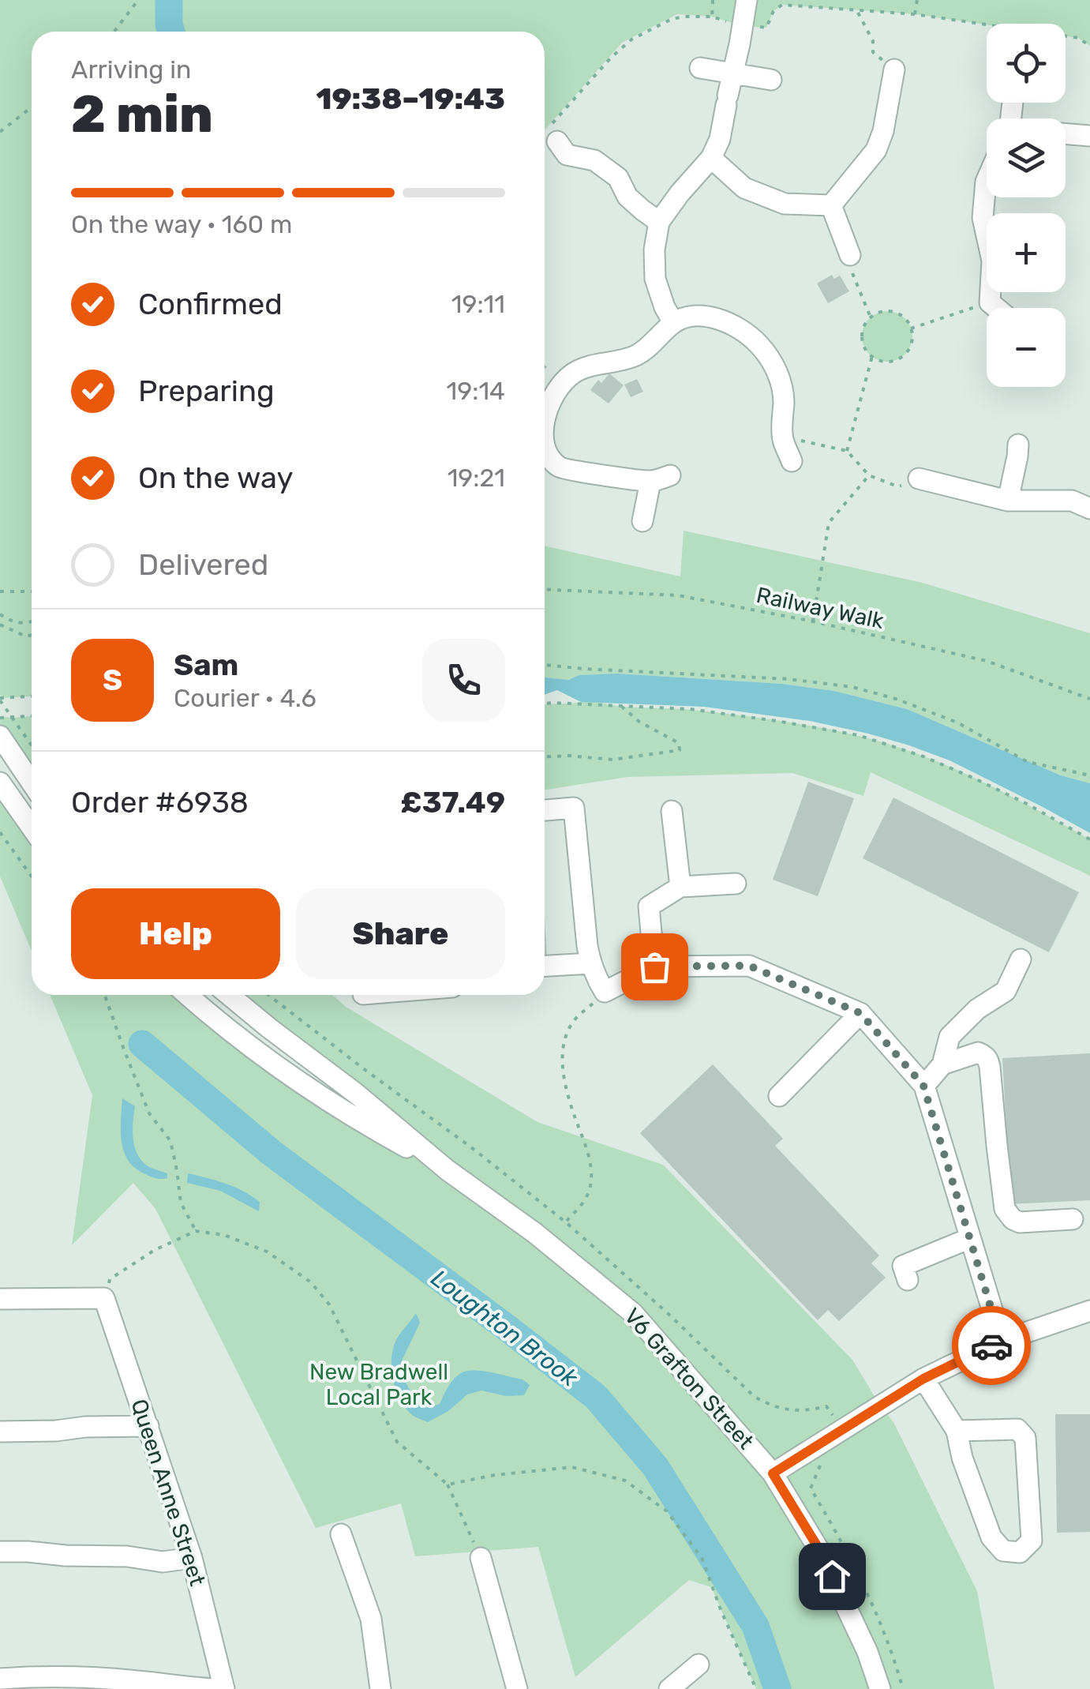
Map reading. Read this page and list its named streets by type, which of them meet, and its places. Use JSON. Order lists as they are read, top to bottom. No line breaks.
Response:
{"streets":{"street":["V6 Grafton Street","Queen Anne Street"],"path":["Railway Walk"]},"water":["Loughton Brook"],"parks":["New Bradwell Local Park"],"page":{"map_buttons":["+","−"],"heading":["2 min","Arriving in","19:38–19:43"],"panel":["Sam","Courier · 4.6","Order #6938","£37.49"],"bar":"On the way · 160 m","list":[["Confirmed","19:11"],["Preparing","19:14"],["On the way","19:21"],"Delivered"],"round":"S","buttons":["Help","Share"]}}
